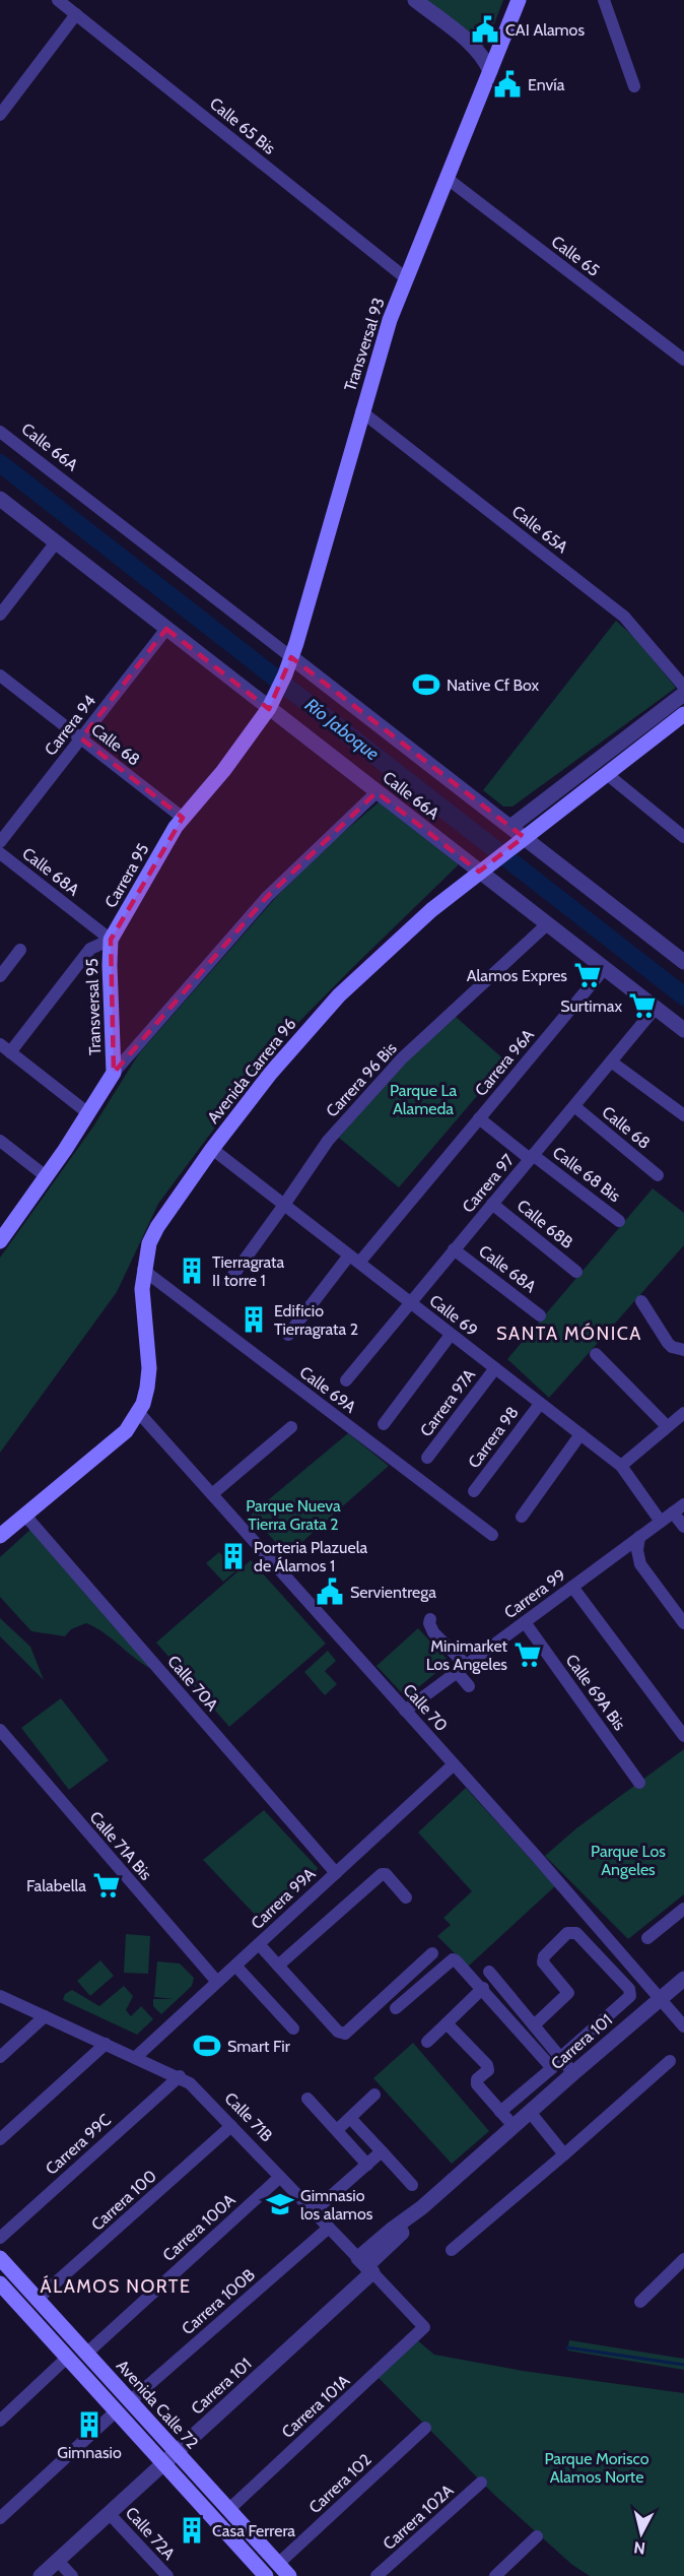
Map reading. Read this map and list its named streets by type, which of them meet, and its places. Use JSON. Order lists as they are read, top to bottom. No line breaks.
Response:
{"streets":{"main road":["Transversal 93","Carrera 95","Transversal 95","Avenida Carrera 96","Avenida Calle 72"],"street":["Calle 65 Bis","Calle 65","Calle 66A","Calle 65A","Carrera 94","Calle 68","Calle 68A","Carrera 96A","Carrera 96 Bis","Calle 68 Bis","Carrera 97","Calle 68B","Calle 69","Calle 69A","Carrera 97A","Carrera 98","Carrera 99","Calle 70A","Calle 69A Bis","Calle 70","Calle 71A Bis","Carrera 99A","Carrera 101","Calle 71B","Carrera 99C","Carrera 100","Carrera 100A","Carrera 100B","Carrera 101A","Carrera 102","Carrera 102A","Calle 72A"]},"crossings":[["Calle 65 Bis","Transversal 93"],["Calle 65","Transversal 93"],["Transversal 93","Calle 66A"],["Transversal 93","Calle 65A"],["Transversal 93","Carrera 95"],["Calle 66A","Carrera 94"],["Calle 66A","Carrera 95"],["Calle 66A","Carrera 96A"],["Calle 66A","Avenida Carrera 96"],["Calle 66A","Carrera 96 Bis"],["Calle 66A","Carrera 97"],["Carrera 94","Calle 68"],["Calle 68","Carrera 95"],["Calle 68","Carrera 97"],["Calle 68A","Carrera 95"],["Calle 68A","Transversal 95"],["Calle 68A","Carrera 97"],["Carrera 95","Transversal 95"],["Carrera 96A","Calle 68 Bis"],["Carrera 96A","Calle 69"],["Avenida Carrera 96","Calle 69"],["Avenida Carrera 96","Calle 69A"],["Avenida Carrera 96","Calle 70A"],["Avenida Carrera 96","Calle 70"],["Carrera 96 Bis","Calle 69"],["Calle 68 Bis","Carrera 97"],["Carrera 97","Calle 68B"],["Carrera 97","Calle 69"],["Calle 69","Carrera 97A"],["Calle 69","Carrera 98"],["Calle 69","Carrera 99"],["Carrera 99","Calle 69A Bis"],["Carrera 99","Calle 70"],["Calle 70A","Carrera 99A"],["Calle 70","Carrera 99A"],["Calle 70","Carrera 101"],["Calle 71A Bis","Carrera 99A"],["Carrera 99A","Calle 71B"],["Carrera 101","Calle 71B"],["Carrera 101","Avenida Calle 72"],["Carrera 101","Calle 72A"],["Calle 71B","Carrera 99C"],["Calle 71B","Carrera 100"],["Calle 71B","Carrera 100A"],["Calle 71B","Carrera 100B"],["Calle 71B","Carrera 101A"],["Carrera 100","Avenida Calle 72"],["Carrera 100A","Avenida Calle 72"],["Carrera 100B","Avenida Calle 72"],["Avenida Calle 72","Carrera 101A"],["Avenida Calle 72","Carrera 102"]],"districts":["SANTA MÓNICA","ÁLAMOS NORTE"],"water":["Río Jaboque"],"parks":["Parque La Alameda","Parque Nueva Tierra Grata 2","Parque Los Angeles","Parque Morisco Alamos Norte"],"places":{"public building":["CAI Alamos","Envía","Servientrega"],"sports":["Native Cf Box","Smart Fir"],"supermarket":["Alamos Expres","Surtimax","Minimarket Los Angeles","Falabella"],"building":["Tierragrata II torre 1","Edificio Tierragrata 2","Porteria Plazuela de Álamos 1","Gimnasio","Casa Ferrera"],"school or university":["Gimnasio los alamos"]},"north":"bottom"}
